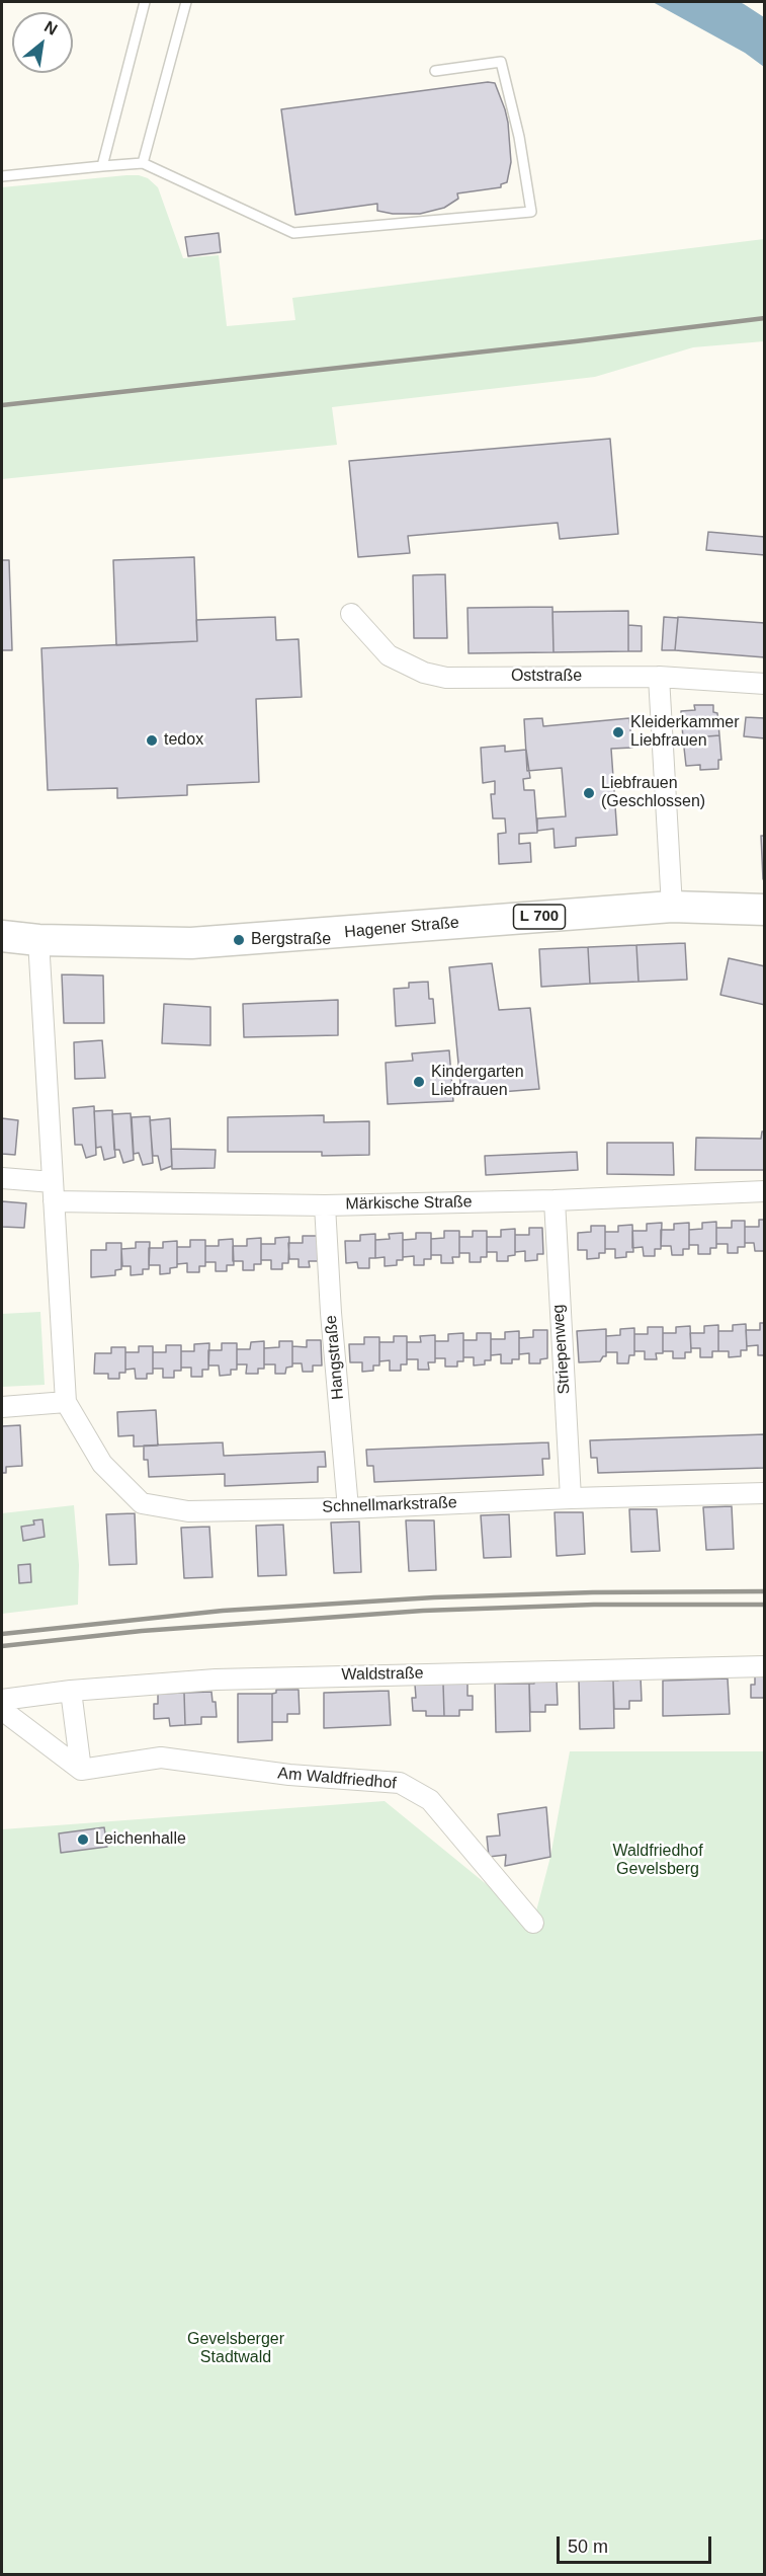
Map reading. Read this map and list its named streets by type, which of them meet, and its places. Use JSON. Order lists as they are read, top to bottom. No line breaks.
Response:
{"streets":{"main road":["L 700","Hagener Straße"],"street":["Oststraße","Märkische Straße","Striepenweg","Hangstraße","Schnellmarkstraße","Waldstraße","Am Waldfriedhof"]},"crossings":[["Märkische Straße","Striepenweg"],["Märkische Straße","Hangstraße"],["Striepenweg","Schnellmarkstraße"],["Hangstraße","Schnellmarkstraße"]],"parks":["Waldfriedhof Gevelsberg","Gevelsberger Stadtwald"],"places":["Kleiderkammer Liebfrauen","tedox","Liebfrauen (Geschlossen)","Bergstraße","Kindergarten Liebfrauen","Leichenhalle"],"scale_bar":"50 m","north":"top right"}
